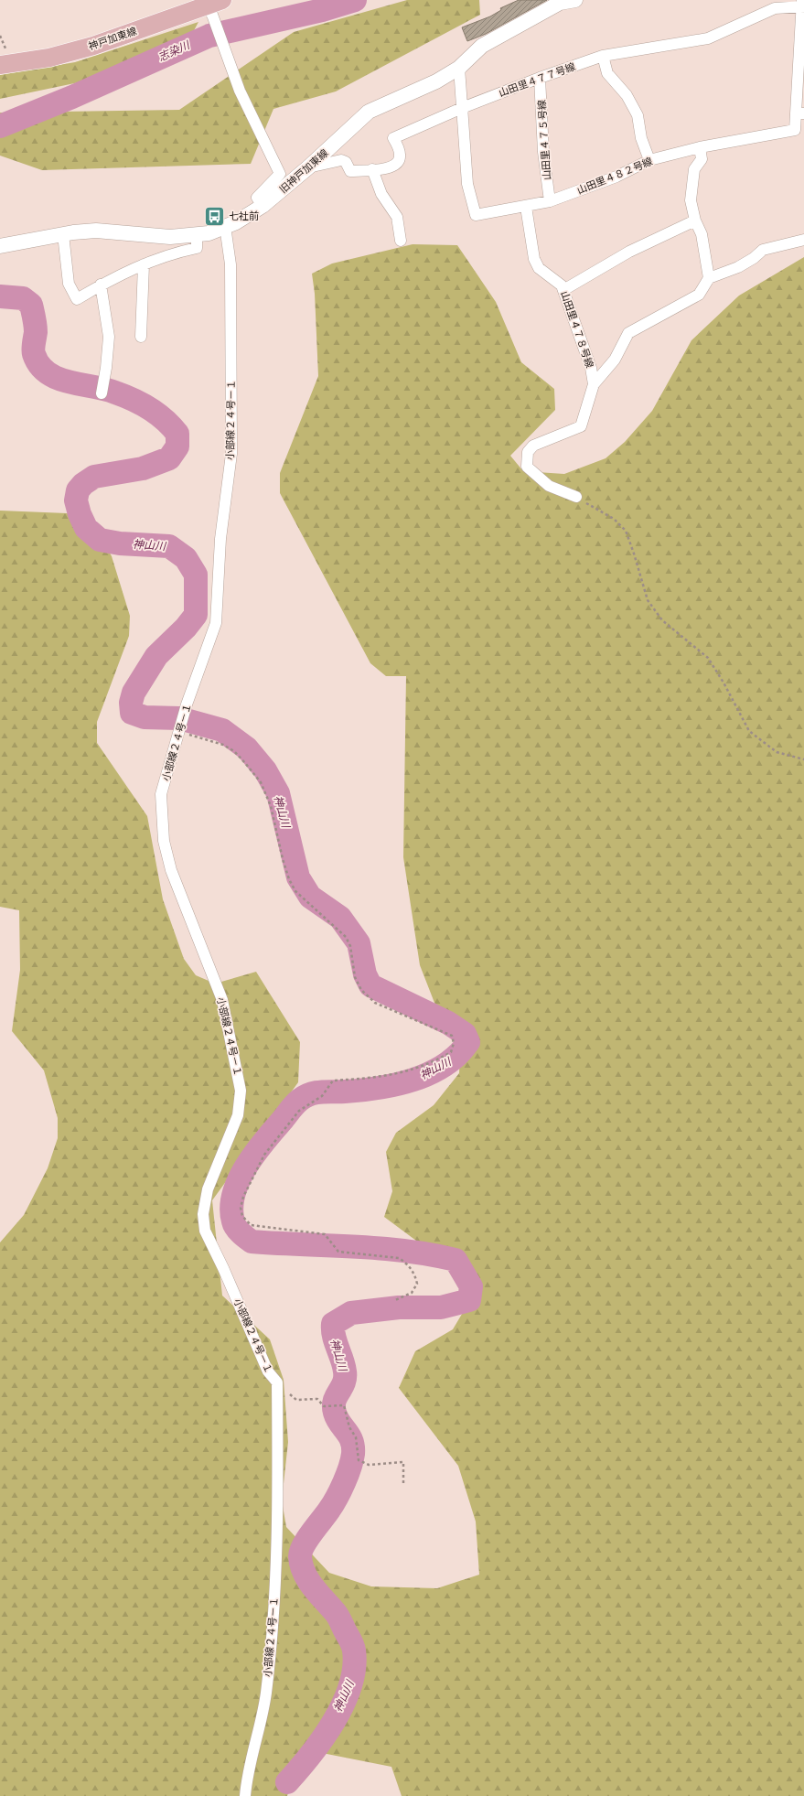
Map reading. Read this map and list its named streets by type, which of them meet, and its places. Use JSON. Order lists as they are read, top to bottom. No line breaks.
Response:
{"streets":{"main road":["神戸加東線"],"street":["山田里４７７号線","山田里４７５号線","旧神戸加東線","山田里４８２号線","山田里４７８号線","小部線２４号－１"]},"crossings":[["山田里４７７号線","山田里４７５号線"],["山田里４７７号線","旧神戸加東線"],["山田里４７７号線","山田里４８２号線"],["山田里４７５号線","山田里４８２号線"],["旧神戸加東線","小部線２４号－１"],["山田里４８２号線","山田里４７８号線"]],"water":["志染川","神山川"],"places":{"bus stop":["七社前"]}}
